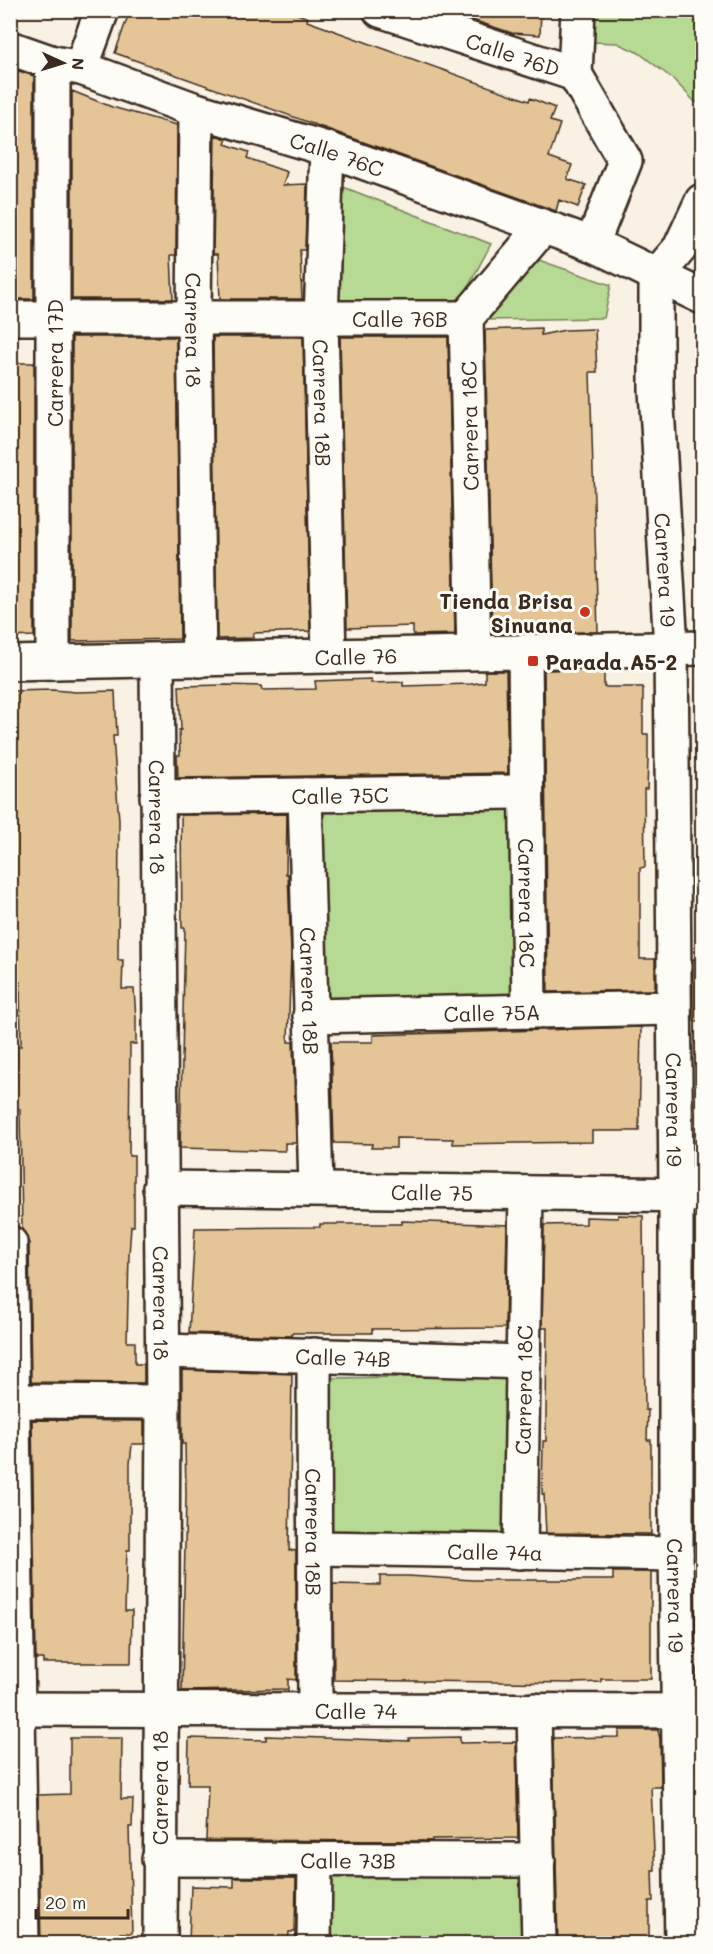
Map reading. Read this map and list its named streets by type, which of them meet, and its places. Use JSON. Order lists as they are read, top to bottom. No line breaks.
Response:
{"streets":{"street":["Calle 76D","Calle 76C","Calle 76B","Carrera 18","Carrera 17D","Carrera 18B","Carrera 18C","Carrera 19","Calle 76","Calle 75C","Calle 75A","Calle 75","Calle 74B","Calle 74a","Calle 74","Calle 73B"]},"crossings":[["Calle 76C","Carrera 18"],["Calle 76C","Carrera 17D"],["Calle 76C","Carrera 18B"],["Calle 76C","Carrera 19"],["Calle 76B","Carrera 18"],["Calle 76B","Carrera 17D"],["Calle 76B","Carrera 18B"],["Calle 76B","Carrera 18C"],["Carrera 18","Calle 76"],["Carrera 18","Calle 75C"],["Carrera 18","Calle 75"],["Carrera 18","Calle 74B"],["Carrera 18","Calle 74"],["Carrera 18","Calle 73B"],["Carrera 17D","Calle 76"],["Carrera 18B","Calle 76"],["Carrera 18B","Calle 75C"],["Carrera 18B","Calle 75A"],["Carrera 18B","Calle 75"],["Carrera 18B","Calle 74B"],["Carrera 18B","Calle 74a"],["Carrera 18B","Calle 74"],["Carrera 18C","Calle 76"],["Carrera 18C","Calle 75C"],["Carrera 18C","Calle 75A"],["Carrera 18C","Calle 75"],["Carrera 18C","Calle 74B"],["Carrera 18C","Calle 74a"],["Carrera 19","Calle 76"],["Carrera 19","Calle 75A"],["Carrera 19","Calle 75"],["Carrera 19","Calle 74a"],["Carrera 19","Calle 74"]],"places":{"other":["Tienda Brisa Sinuana"],"transit":["Parada A5-2"]},"scale_bar":"20 m","north":"right"}
